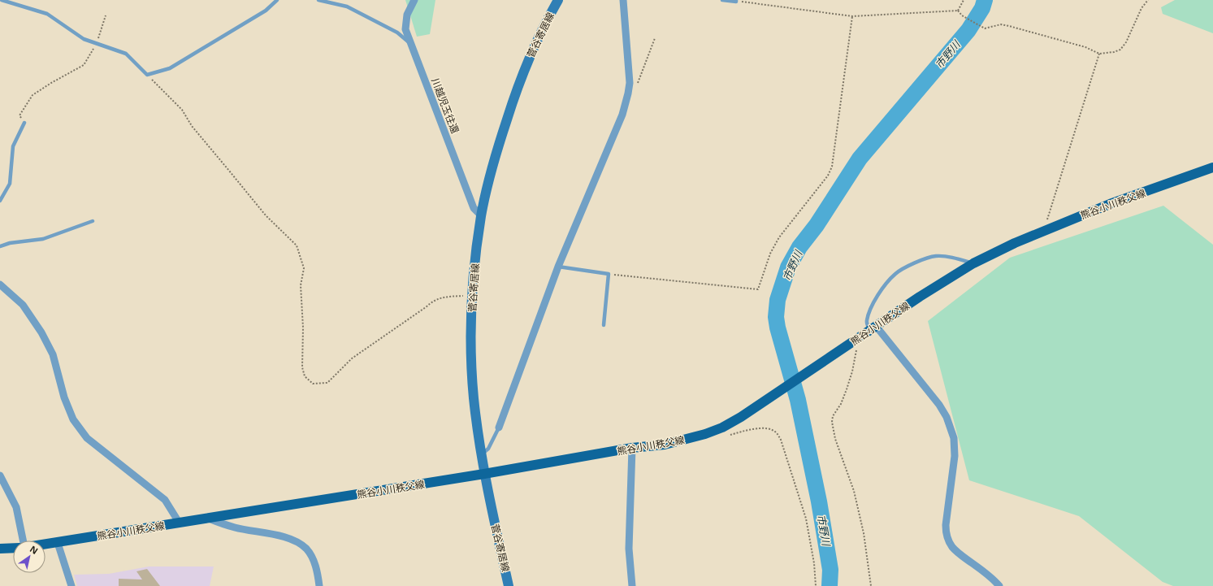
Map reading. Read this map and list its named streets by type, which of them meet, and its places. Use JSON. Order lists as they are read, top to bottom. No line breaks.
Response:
{"streets":{"main road":["菅谷寄居線","熊谷小川秩父線"],"street":["川越児玉往還"]},"crossings":[["菅谷寄居線","川越児玉往還"],["菅谷寄居線","熊谷小川秩父線"]],"water":["市野川"],"north":"top right"}
